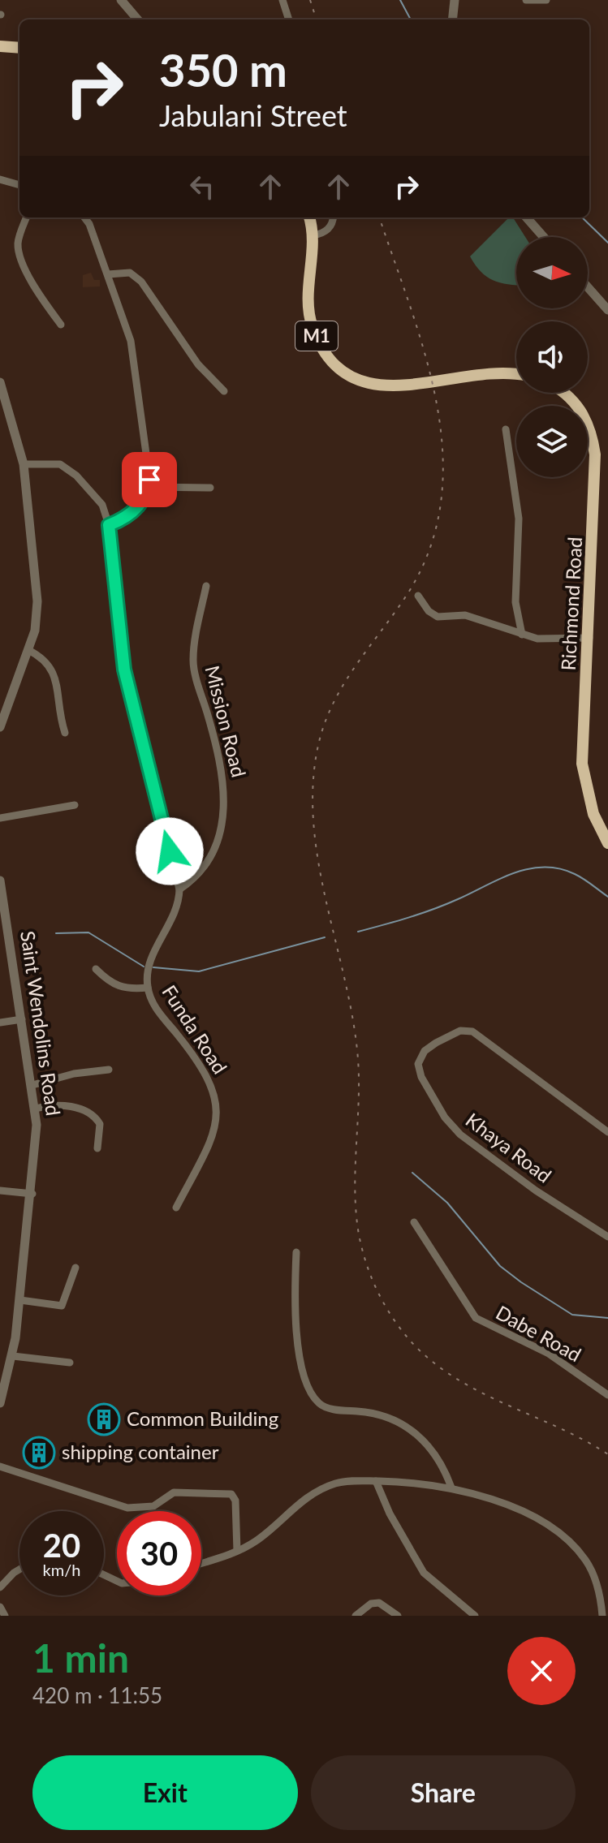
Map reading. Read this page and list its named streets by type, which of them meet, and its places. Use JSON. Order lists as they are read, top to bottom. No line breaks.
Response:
{"streets":{"highway":["M1","Richmond Road"],"street":["Mission Road","Saint Wendolins Road","Funda Road","Khaya Road","Dabe Road"]},"crossings":[["Mission Road","Funda Road"]],"places":{"building":["Common Building","shipping container"]},"north":"right","page":{"turn":["350 m","Jabulani Street"],"speed":"20 km/h","limit":"30","heading":["1 min","420 m · 11:55"],"buttons":["Exit","Share"]}}
